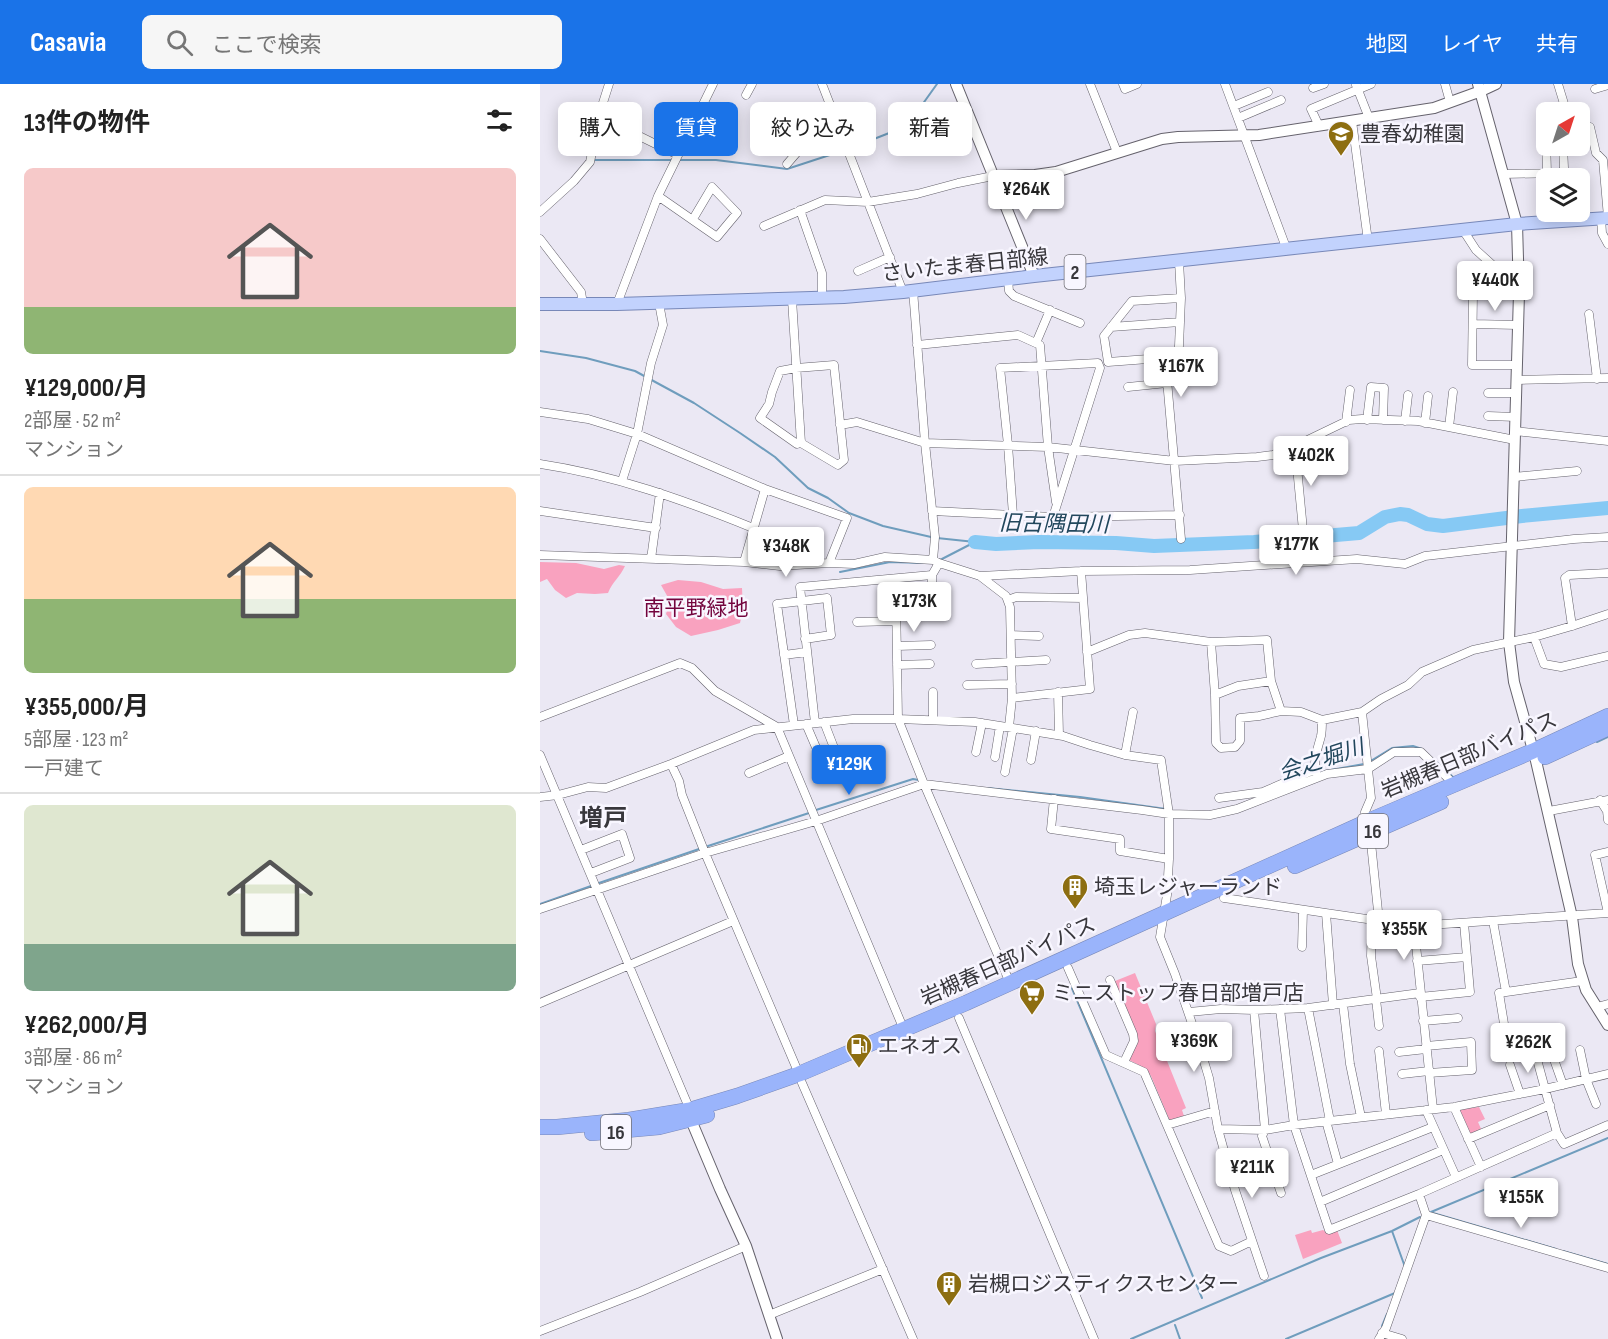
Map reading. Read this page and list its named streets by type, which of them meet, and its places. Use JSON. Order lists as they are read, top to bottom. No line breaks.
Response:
{"streets":{"highway":["岩槻春日部バイパス","16"],"main road":["さいたま春日部線","2"]},"districts":["増戸"],"water":["旧古隅田川","会之堀川"],"parks":["南平野緑地"],"places":{"school or university":["豊春幼稚園"],"building":["埼玉レジャーランド","岩槻ロジスティクスセンター"],"supermarket":["ミニストップ春日部増戸店"],"fuel station":["エネオス"]},"north":"top right","page":{"header":"Casavia","search":"ここで検索","nav":["地図","レイヤ","共有"],"heading":"13件の物件","chip":["購入","賃貸","絞り込み","新着"],"list":[{"name":"¥129,000/月","note":"2部屋 · 52 m² · マンション"},{"name":"¥355,000/月","note":"5部屋 · 123 m² · 一戸建て"},{"name":"¥262,000/月","note":"3部屋 · 86 m² · マンション"}],"price":["¥264K","¥440K","¥167K","¥402K","¥177K","¥348K","¥173K","¥129K","¥355K","¥369K","¥262K","¥211K","¥155K"]}}
